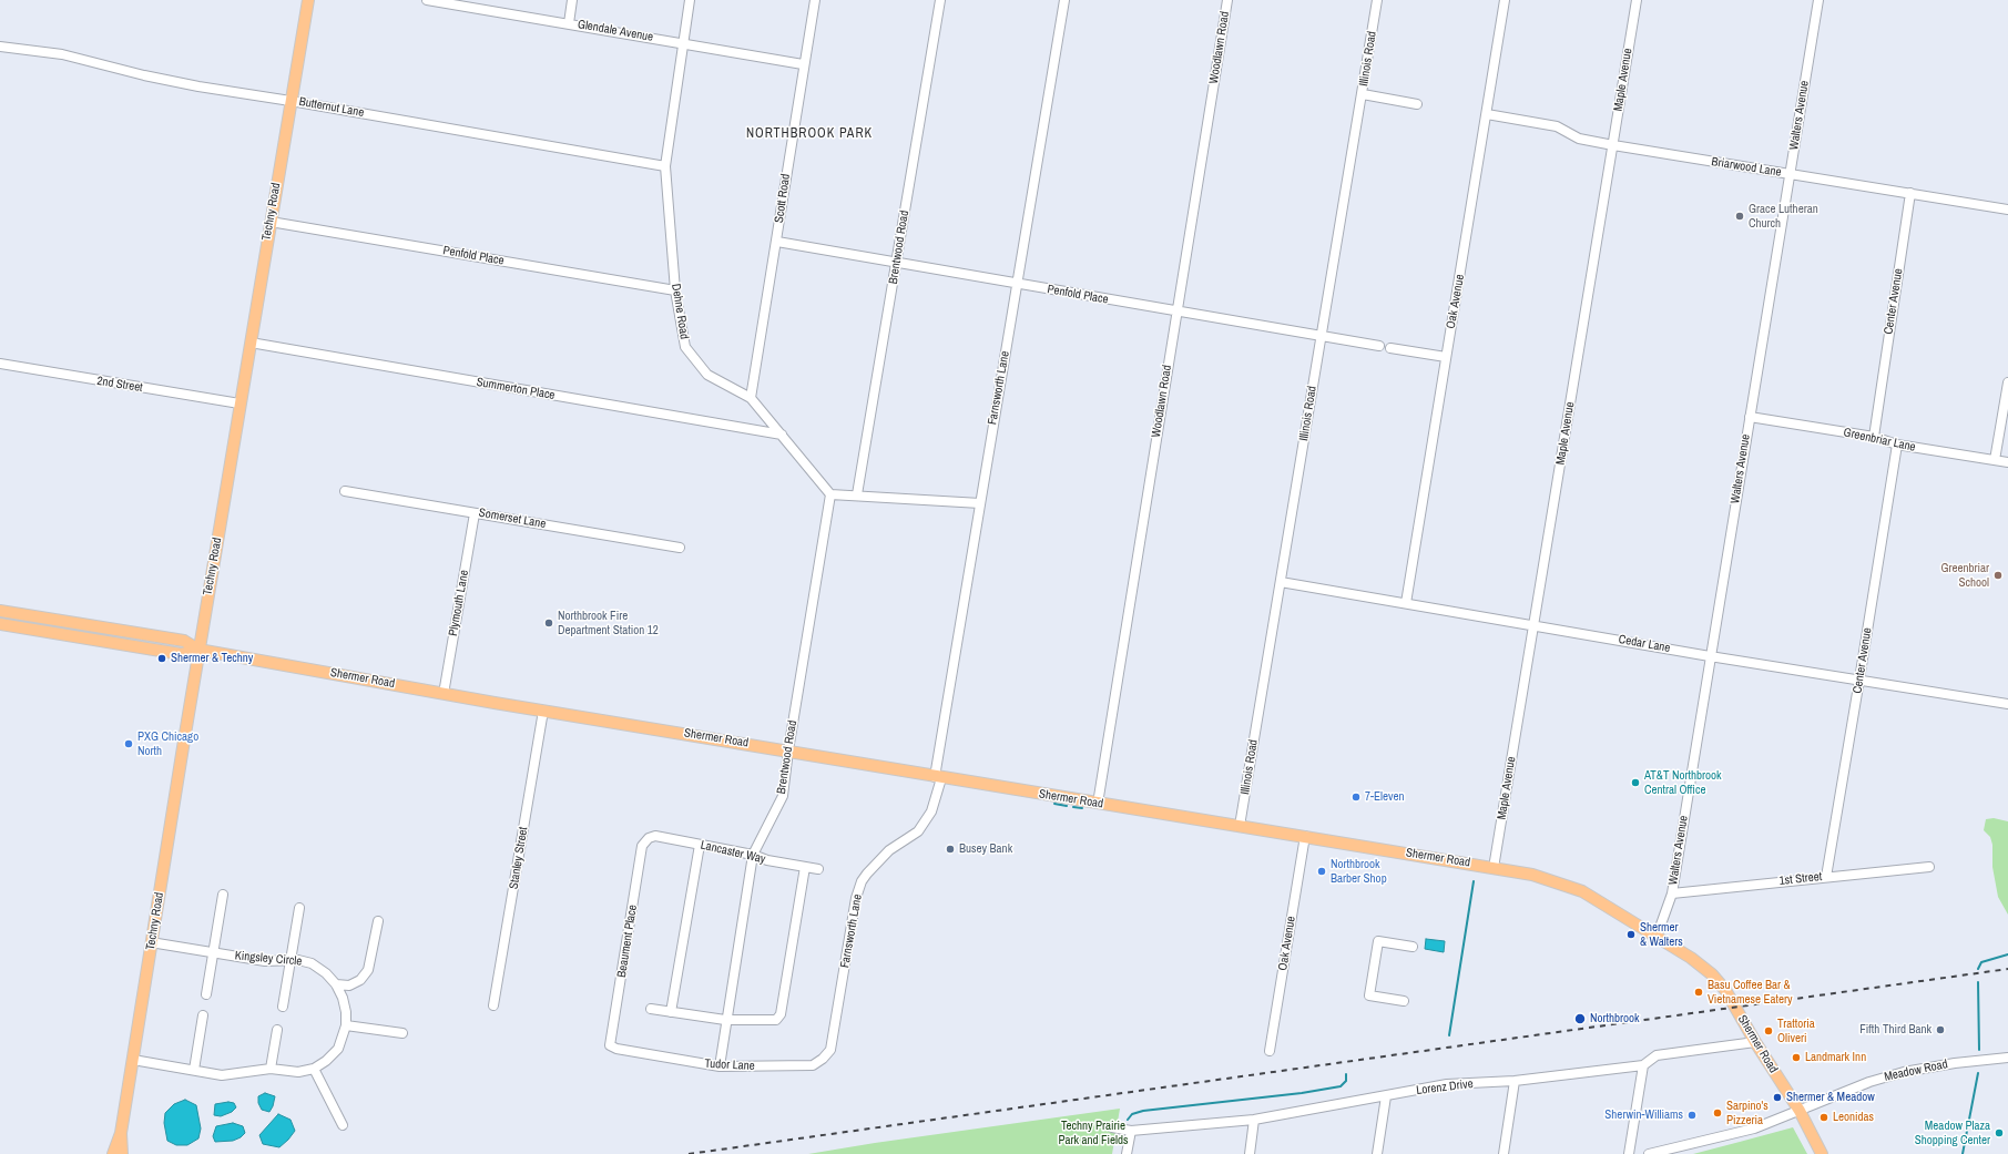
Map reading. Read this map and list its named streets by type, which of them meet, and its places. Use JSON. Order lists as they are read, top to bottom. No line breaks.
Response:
{"streets":{"main road":["Techny Road","Shermer Road"],"street":["Glendale Avenue","Woodlawn Road","Illinois Road","Maple Avenue","Butternut Lane","Walters Avenue","Briarwood Lane","Scott Road","Brentwood Road","Penfold Place","Oak Avenue","Center Avenue","Dehne Road","2nd Street","Farnsworth Lane","Summerton Place","Greenbriar Lane","Somerset Lane","Plymouth Lane","Cedar Lane","Lancaster Way","Stanley Street","1st Street","Beaument Place","Kingsley Circle","Tudor Lane","Meadow Road","Lorenz Drive"]},"crossings":[["Glendale Avenue","Scott Road"],["Glendale Avenue","Dehne Road"],["Woodlawn Road","Penfold Place"],["Woodlawn Road","Shermer Road"],["Illinois Road","Penfold Place"],["Illinois Road","Cedar Lane"],["Illinois Road","Shermer Road"],["Maple Avenue","Briarwood Lane"],["Maple Avenue","Cedar Lane"],["Maple Avenue","Shermer Road"],["Butternut Lane","Techny Road"],["Butternut Lane","Dehne Road"],["Walters Avenue","Briarwood Lane"],["Walters Avenue","Greenbriar Lane"],["Walters Avenue","Cedar Lane"],["Walters Avenue","Shermer Road"],["Walters Avenue","1st Street"],["Briarwood Lane","Oak Avenue"],["Briarwood Lane","Center Avenue"],["Scott Road","Penfold Place"],["Scott Road","Dehne Road"],["Techny Road","Penfold Place"],["Techny Road","2nd Street"],["Techny Road","Summerton Place"],["Techny Road","Shermer Road"],["Techny Road","Kingsley Circle"],["Brentwood Road","Penfold Place"],["Brentwood Road","Dehne Road"],["Brentwood Road","Shermer Road"],["Brentwood Road","Lancaster Way"],["Brentwood Road","Tudor Lane"],["Penfold Place","Dehne Road"],["Penfold Place","Farnsworth Lane"],["Oak Avenue","Cedar Lane"],["Oak Avenue","Shermer Road"],["Center Avenue","Greenbriar Lane"],["Center Avenue","Cedar Lane"],["Center Avenue","1st Street"],["Dehne Road","Summerton Place"],["Farnsworth Lane","Shermer Road"],["Farnsworth Lane","Tudor Lane"],["Somerset Lane","Plymouth Lane"],["Plymouth Lane","Shermer Road"],["Shermer Road","Stanley Street"],["Shermer Road","Meadow Road"],["Shermer Road","Lorenz Drive"],["Lancaster Way","Beaument Place"],["Beaument Place","Tudor Lane"]],"districts":["NORTHBROOK PARK"],"parks":["Techny Prairie Park and Fields"],"places":["Grace Lutheran Church","Greenbriar School","Northbrook Fire Department Station 12","Shermer & Techny","PXG Chicago North","AT&T Northbrook Central Office","7-Eleven","Busey Bank","Northbrook Barber Shop","Shermer & Walters","Basu Coffee Bar & Vietnamese Eatery","Northbrook","Fifth Third Bank","Trattoria Oliveri","Landmark Inn","Shermer & Meadow","Sarpino's Pizzeria","Sherwin-Williams","Leonidas","Meadow Plaza Shopping Center"]}
